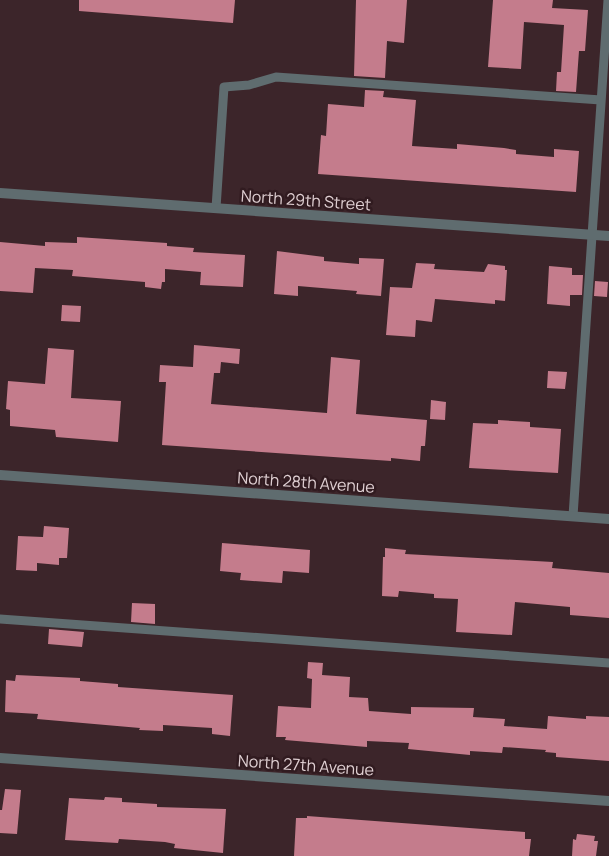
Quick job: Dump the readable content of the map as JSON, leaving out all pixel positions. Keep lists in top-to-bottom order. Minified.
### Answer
{"streets":{"street":["North 29th Street","North 28th Avenue","North 27th Avenue"]}}
